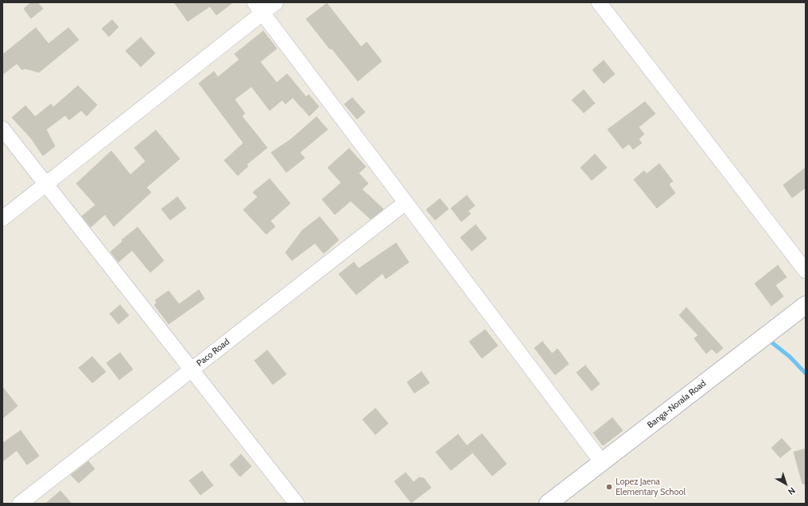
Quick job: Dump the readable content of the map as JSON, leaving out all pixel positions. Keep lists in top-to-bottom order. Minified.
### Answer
{"streets":{"main road":["Banga-Norala Road"],"street":["Paco Road"]},"places":["Lopez Jaena Elementary School"],"north":"bottom right"}
